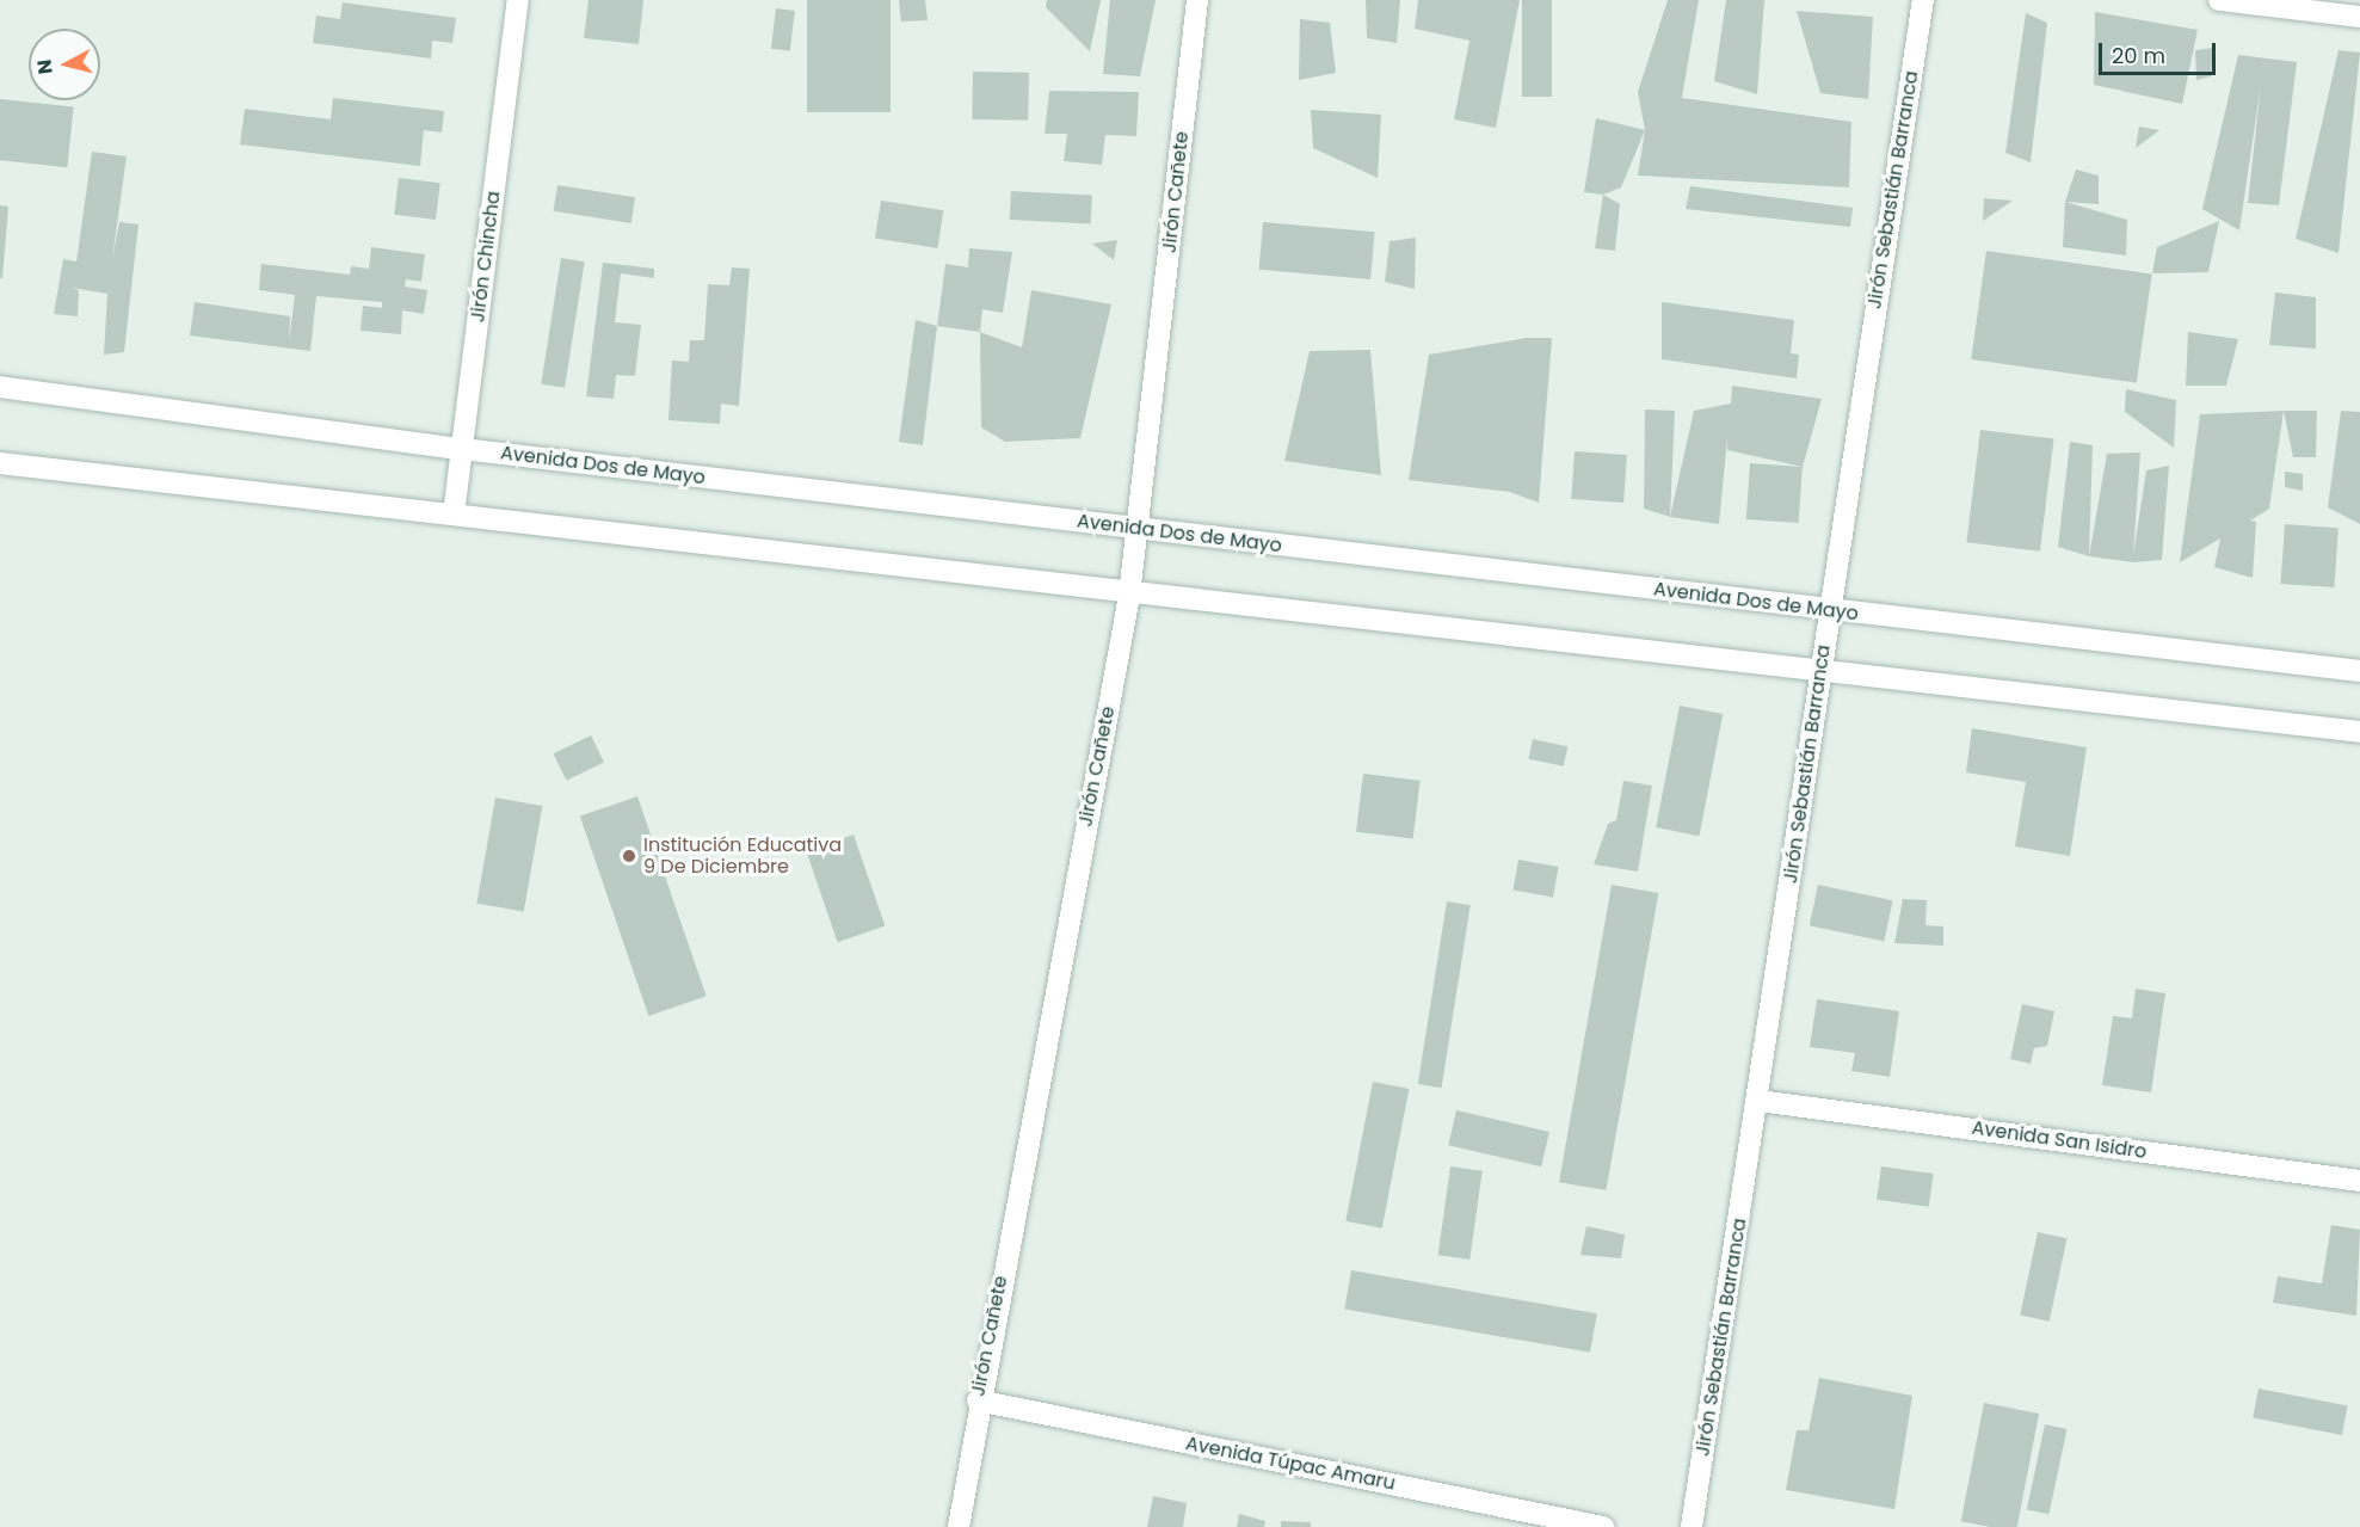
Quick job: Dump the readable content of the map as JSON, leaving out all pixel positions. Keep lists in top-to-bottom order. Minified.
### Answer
{"streets":{"street":["Jirón Sebastián Barranca","Jirón Cañete","Jirón Chincha","Avenida Dos de Mayo","Avenida San Isidro","Avenida Túpac Amaru"]},"crossings":[["Jirón Sebastián Barranca","Avenida Dos de Mayo"],["Jirón Sebastián Barranca","Avenida San Isidro"],["Jirón Cañete","Avenida Dos de Mayo"],["Jirón Cañete","Avenida Túpac Amaru"],["Jirón Chincha","Avenida Dos de Mayo"]],"places":["Institución Educativa 9 De Diciembre"],"scale_bar":"20 m","north":"left"}
